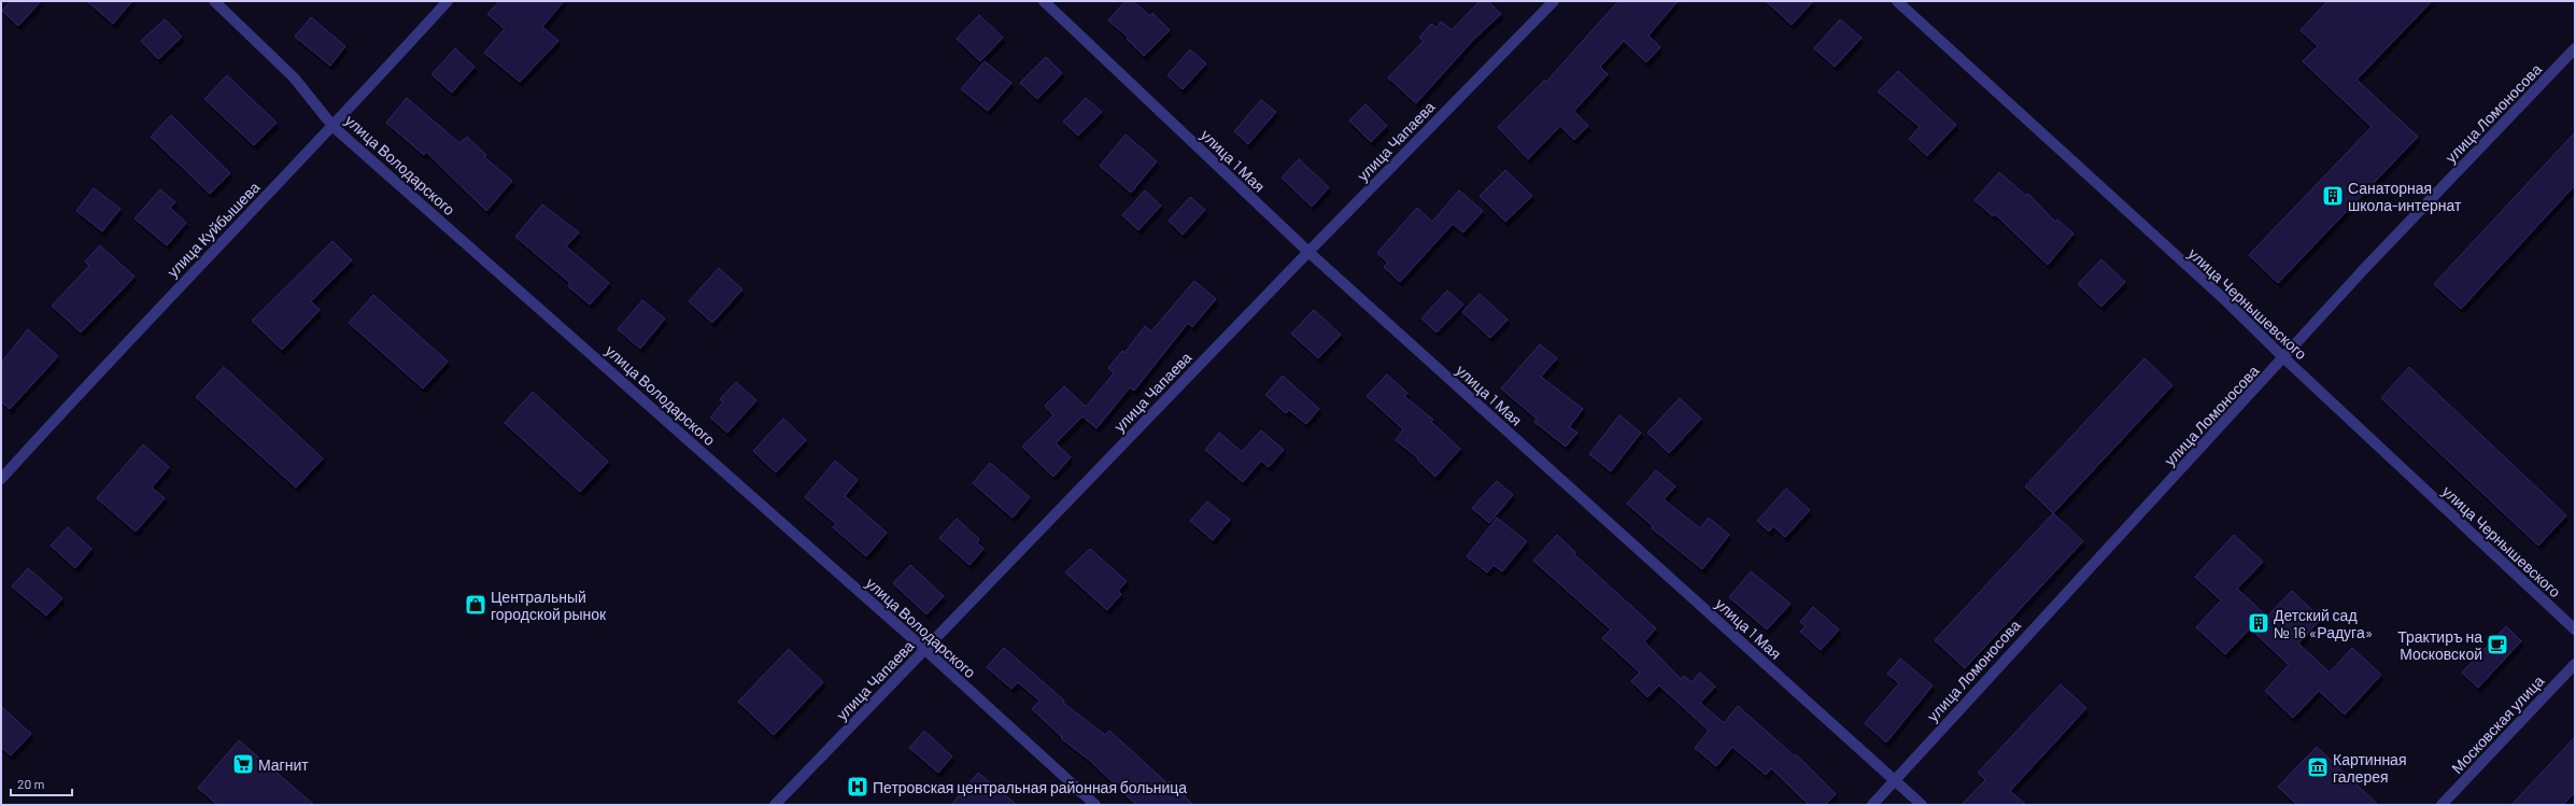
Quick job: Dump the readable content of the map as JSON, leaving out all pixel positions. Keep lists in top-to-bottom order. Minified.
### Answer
{"streets":{"street":["улица Ломоносова","улица Чапаева","улица 1 Мая","улица Володарского","улица Куйбышева","улица Чернышевского","Московская улица"]},"crossings":[["улица Ломоносова","улица 1 Мая"],["улица Ломоносова","улица Чернышевского"],["улица Чапаева","улица 1 Мая"],["улица Чапаева","улица Володарского"],["улица Володарского","улица Куйбышева"]],"places":{"building":["Санаторная школа-интернат","Детский сад № 16 «Радуга»"],"shop":["Центральный городской рынок"],"cafe":["Трактиръ на Московской"],"supermarket":["Магнит"],"museum":["Картинная галерея"],"hospital":["Петровская центральная районная больница"]},"scale_bar":"20 m"}
